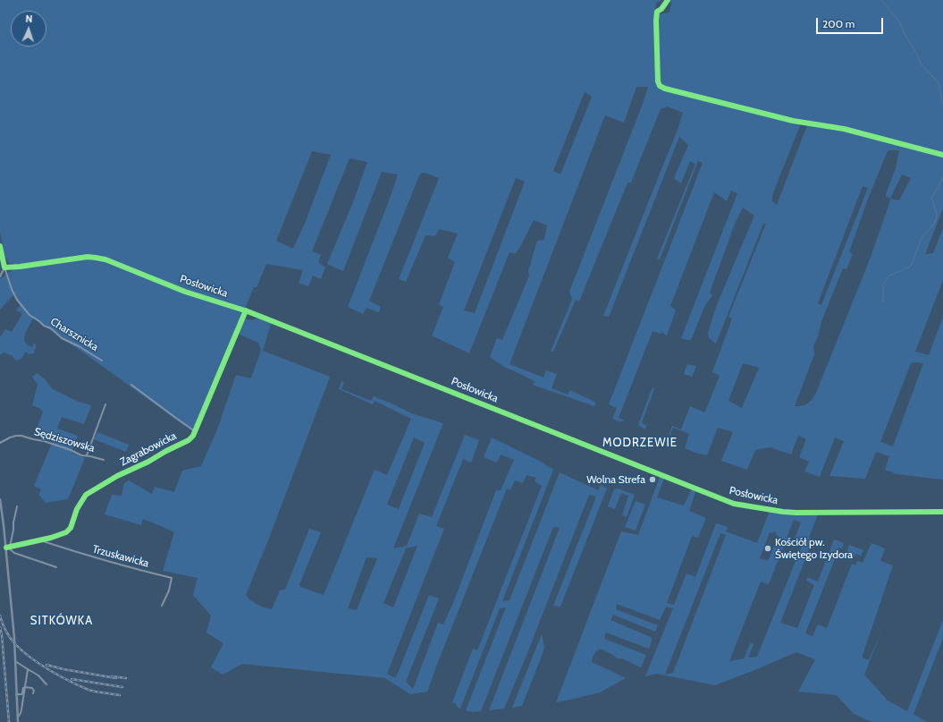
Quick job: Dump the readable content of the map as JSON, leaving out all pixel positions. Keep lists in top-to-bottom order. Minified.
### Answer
{"streets":{"street":["Posłowicka","Charsznicka","Sędziszowska","Zagrabowicka","Trzuskawicka"]},"crossings":[["Posłowicka","Charsznicka"],["Posłowicka","Zagrabowicka"],["Zagrabowicka","Trzuskawicka"]],"districts":["MODRZEWIE","SITKÓWKA"],"places":["Wolna Strefa","Kościół pw. Świętego Izydora"],"scale_bar":"200 m","north":"top"}
